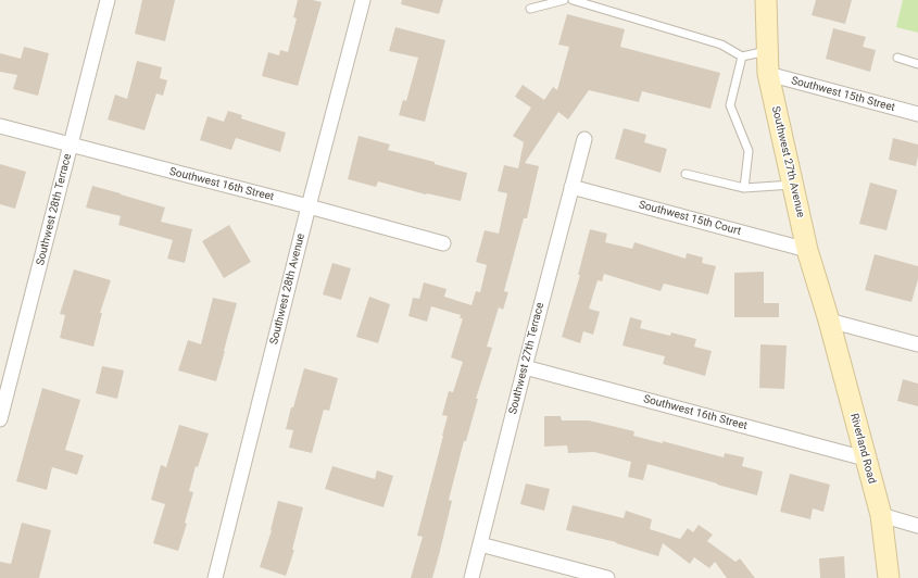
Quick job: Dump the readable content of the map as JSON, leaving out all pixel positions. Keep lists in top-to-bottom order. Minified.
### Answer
{"streets":{"street":["Southwest 15th Street","Southwest 27th Avenue","Southwest 16th Street","Southwest 28th Terrace","Southwest 15th Court","Southwest 28th Avenue","Southwest 27th Terrace","Riverland Road"]},"crossings":[["Southwest 15th Street","Southwest 27th Avenue"],["Southwest 27th Avenue","Southwest 15th Court"],["Southwest 27th Avenue","Riverland Road"],["Southwest 16th Street","Southwest 28th Terrace"],["Southwest 16th Street","Southwest 28th Avenue"],["Southwest 16th Street","Southwest 27th Terrace"],["Southwest 16th Street","Riverland Road"],["Southwest 15th Court","Southwest 27th Terrace"]]}
